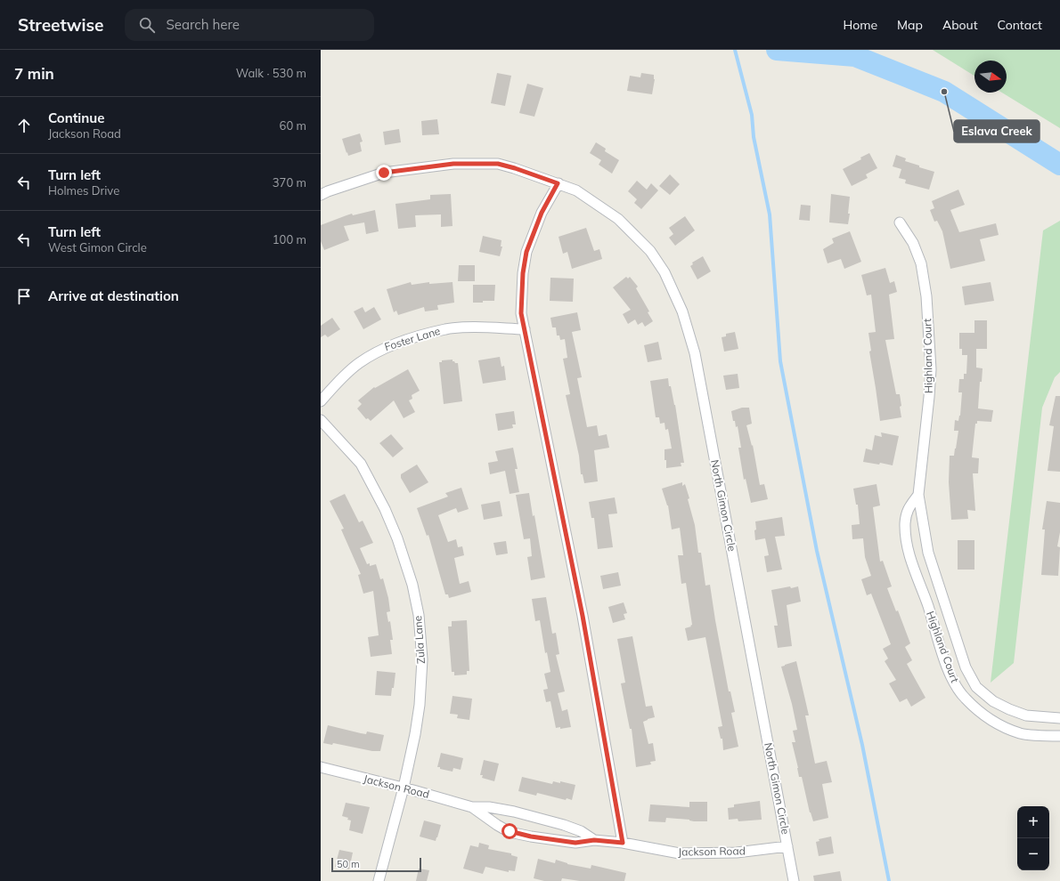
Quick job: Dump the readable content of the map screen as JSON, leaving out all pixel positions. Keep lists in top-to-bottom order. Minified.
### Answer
{"streets":{"street":["Foster Lane","Highland Court","North Gimon Circle","Zula Lane","Jackson Road"]},"crossings":[["North Gimon Circle","Jackson Road"],["Zula Lane","Jackson Road"]],"places":["Eslava Creek"],"scale_bar":"50 m","north":"right","page":{"header":"Streetwise","search":"Search here","nav":["Home","Map","About","Contact"],"heading":["7 min","Walk · 530 m"],"list":[["Continue","Jackson Road","60 m"],["Turn left","Holmes Drive","370 m"],["Turn left","West Gimon Circle","100 m"],"Arrive at destination"],"map_buttons":["+","−"],"scale":"50 m"}}
